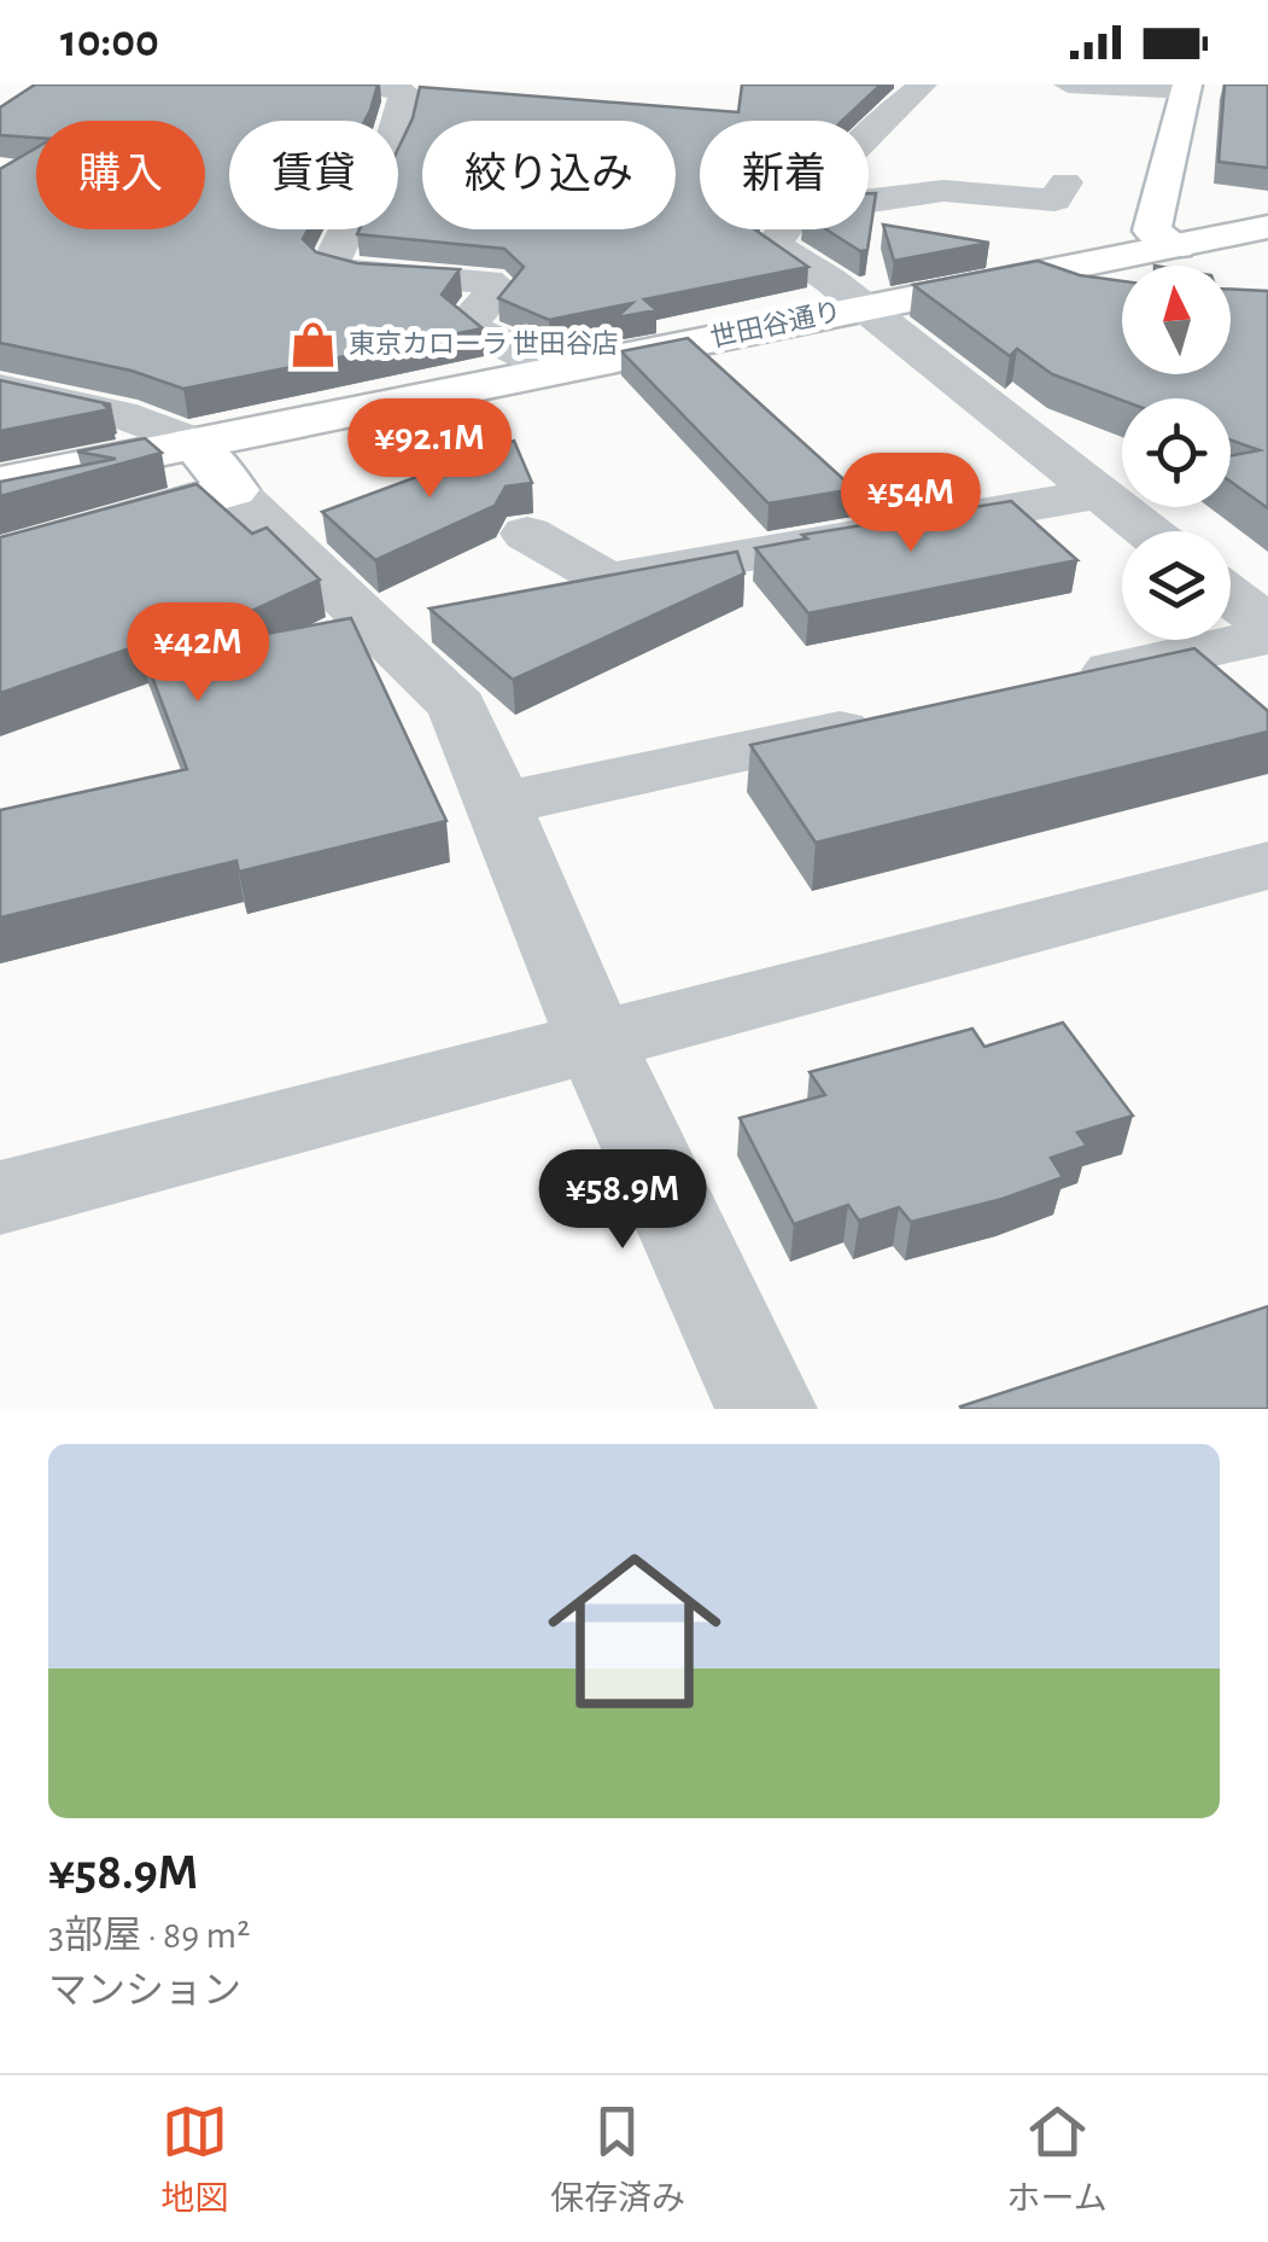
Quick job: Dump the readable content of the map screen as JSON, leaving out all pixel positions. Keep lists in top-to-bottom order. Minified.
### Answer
{"streets":{"main road":["世田谷通り"]},"places":{"shop":["東京カローラ 世田谷店"]},"north":"top","page":{"status":"10:00","chip":["購入","賃貸","絞り込み","新着"],"price":["¥92.1M","¥54M","¥42M","¥58.9M"],"list":[{"name":"¥58.9M","note":"3部屋 · 89 m² · マンション"}],"tabs":["地図","保存済み","ホーム"]}}
